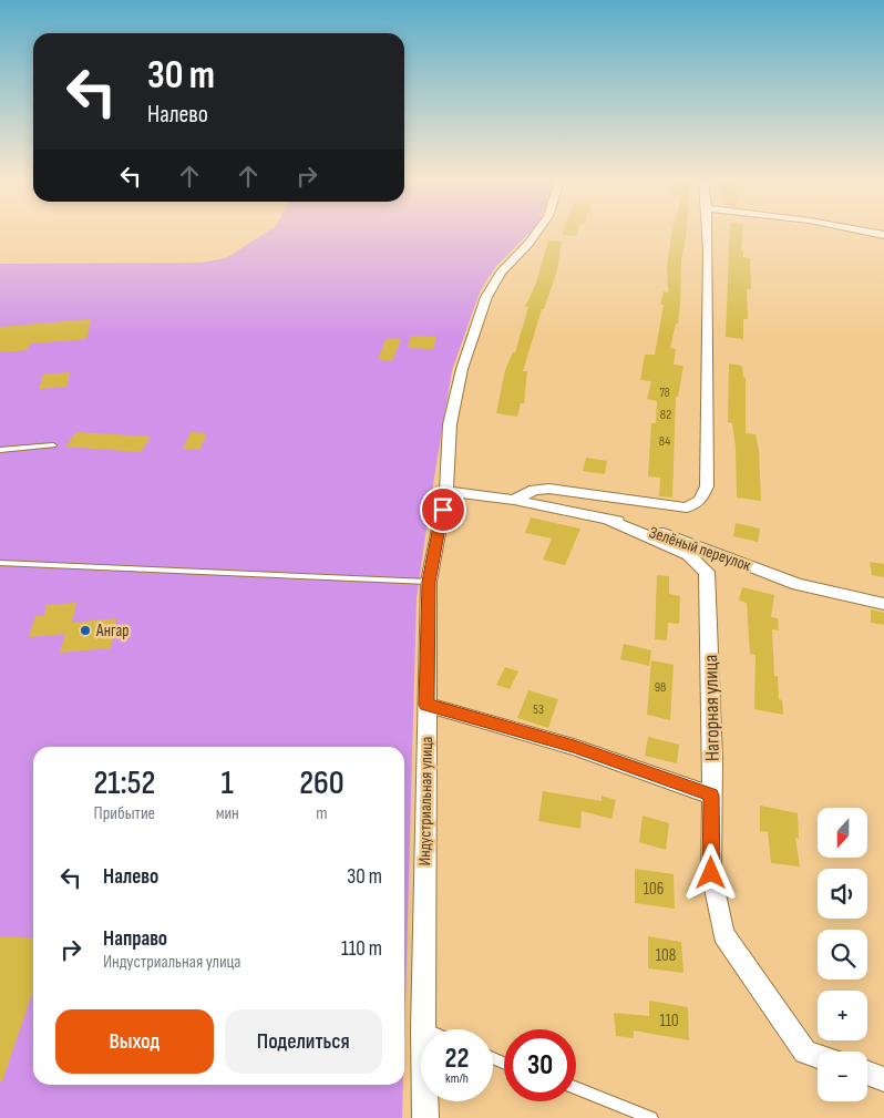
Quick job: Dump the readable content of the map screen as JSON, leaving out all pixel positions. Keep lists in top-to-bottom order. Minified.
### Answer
{"streets":{"street":["Зелёный переулок","Нагорная улица","Индустриальная улица"]},"crossings":[["Зелёный переулок","Нагорная улица"],["Зелёный переулок","Индустриальная улица"]],"places":["Ангар"],"house_numbers":["78","82","84","98","53","106","108","110"],"north":"bottom","page":{"turn":["30 m","Налево"],"eta":["21:52","Прибытие","1","мин","260","m"],"map_buttons":["+","−"],"list":[{"name":"Налево","value":"30 m"},{"name":"Направо","note":"Индустриальная улица","value":"110 m"}],"buttons":["Выход","Поделиться"],"speed":"22 km/h","limit":"30"}}
